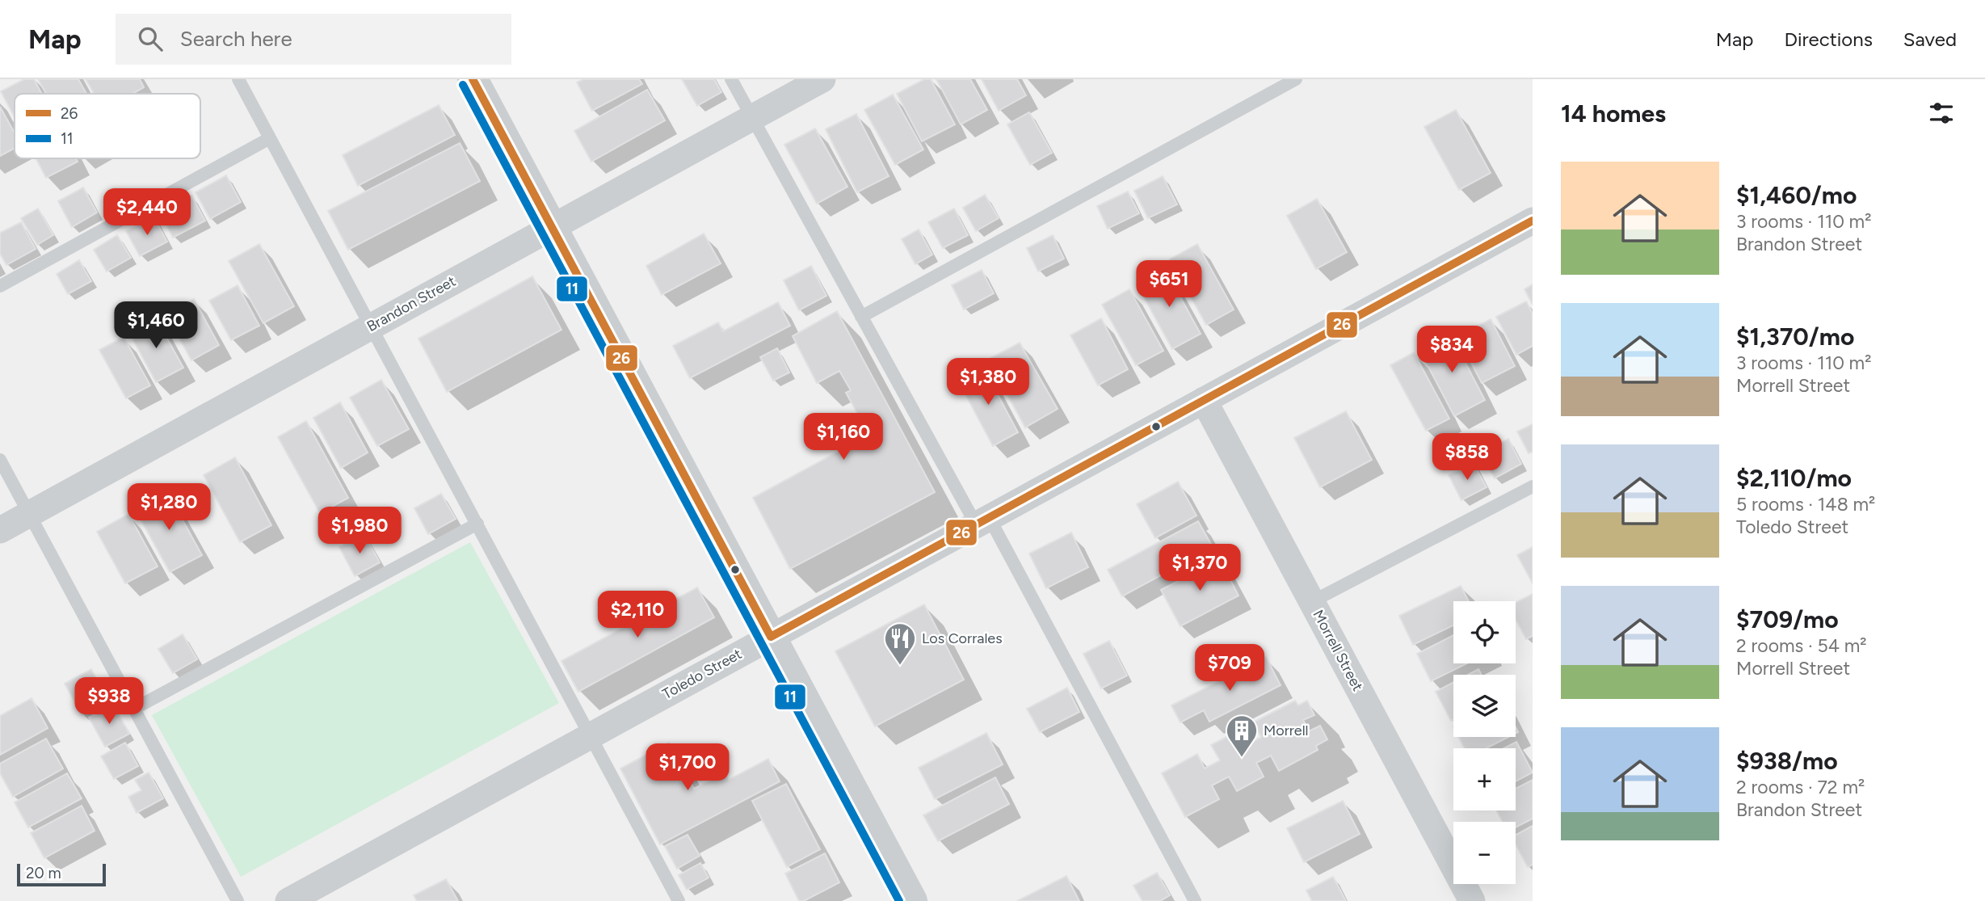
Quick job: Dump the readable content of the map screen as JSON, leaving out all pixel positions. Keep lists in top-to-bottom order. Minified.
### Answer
{"streets":{"street":["Brandon Street","Morrell Street","Toledo Street"]},"crossings":[["Morrell Street","Toledo Street"]],"places":{"restaurant":["Los Corrales"],"building":["Morrell"]},"lines":["transit line 26","transit line 11"],"legend":["26","11"],"scale_bar":"20 m","page":{"header":"Map","search":"Search here","nav":["Map","Directions","Saved"],"heading":"14 homes","list":[{"name":"$1,460/mo","note":"3 rooms · 110 m² · Brandon Street"},{"name":"$1,370/mo","note":"3 rooms · 110 m² · Morrell Street"},{"name":"$2,110/mo","note":"5 rooms · 148 m² · Toledo Street"},{"name":"$709/mo","note":"2 rooms · 54 m² · Morrell Street"},{"name":"$938/mo","note":"2 rooms · 72 m² · Brandon Street"}],"price":["$2,440","$651","$1,460","$834","$1,380","$1,160","$858","$1,280","$1,980","$1,370","$2,110","$709","$938","$1,700"],"map_buttons":["+","−"],"scale":"20 m"}}
